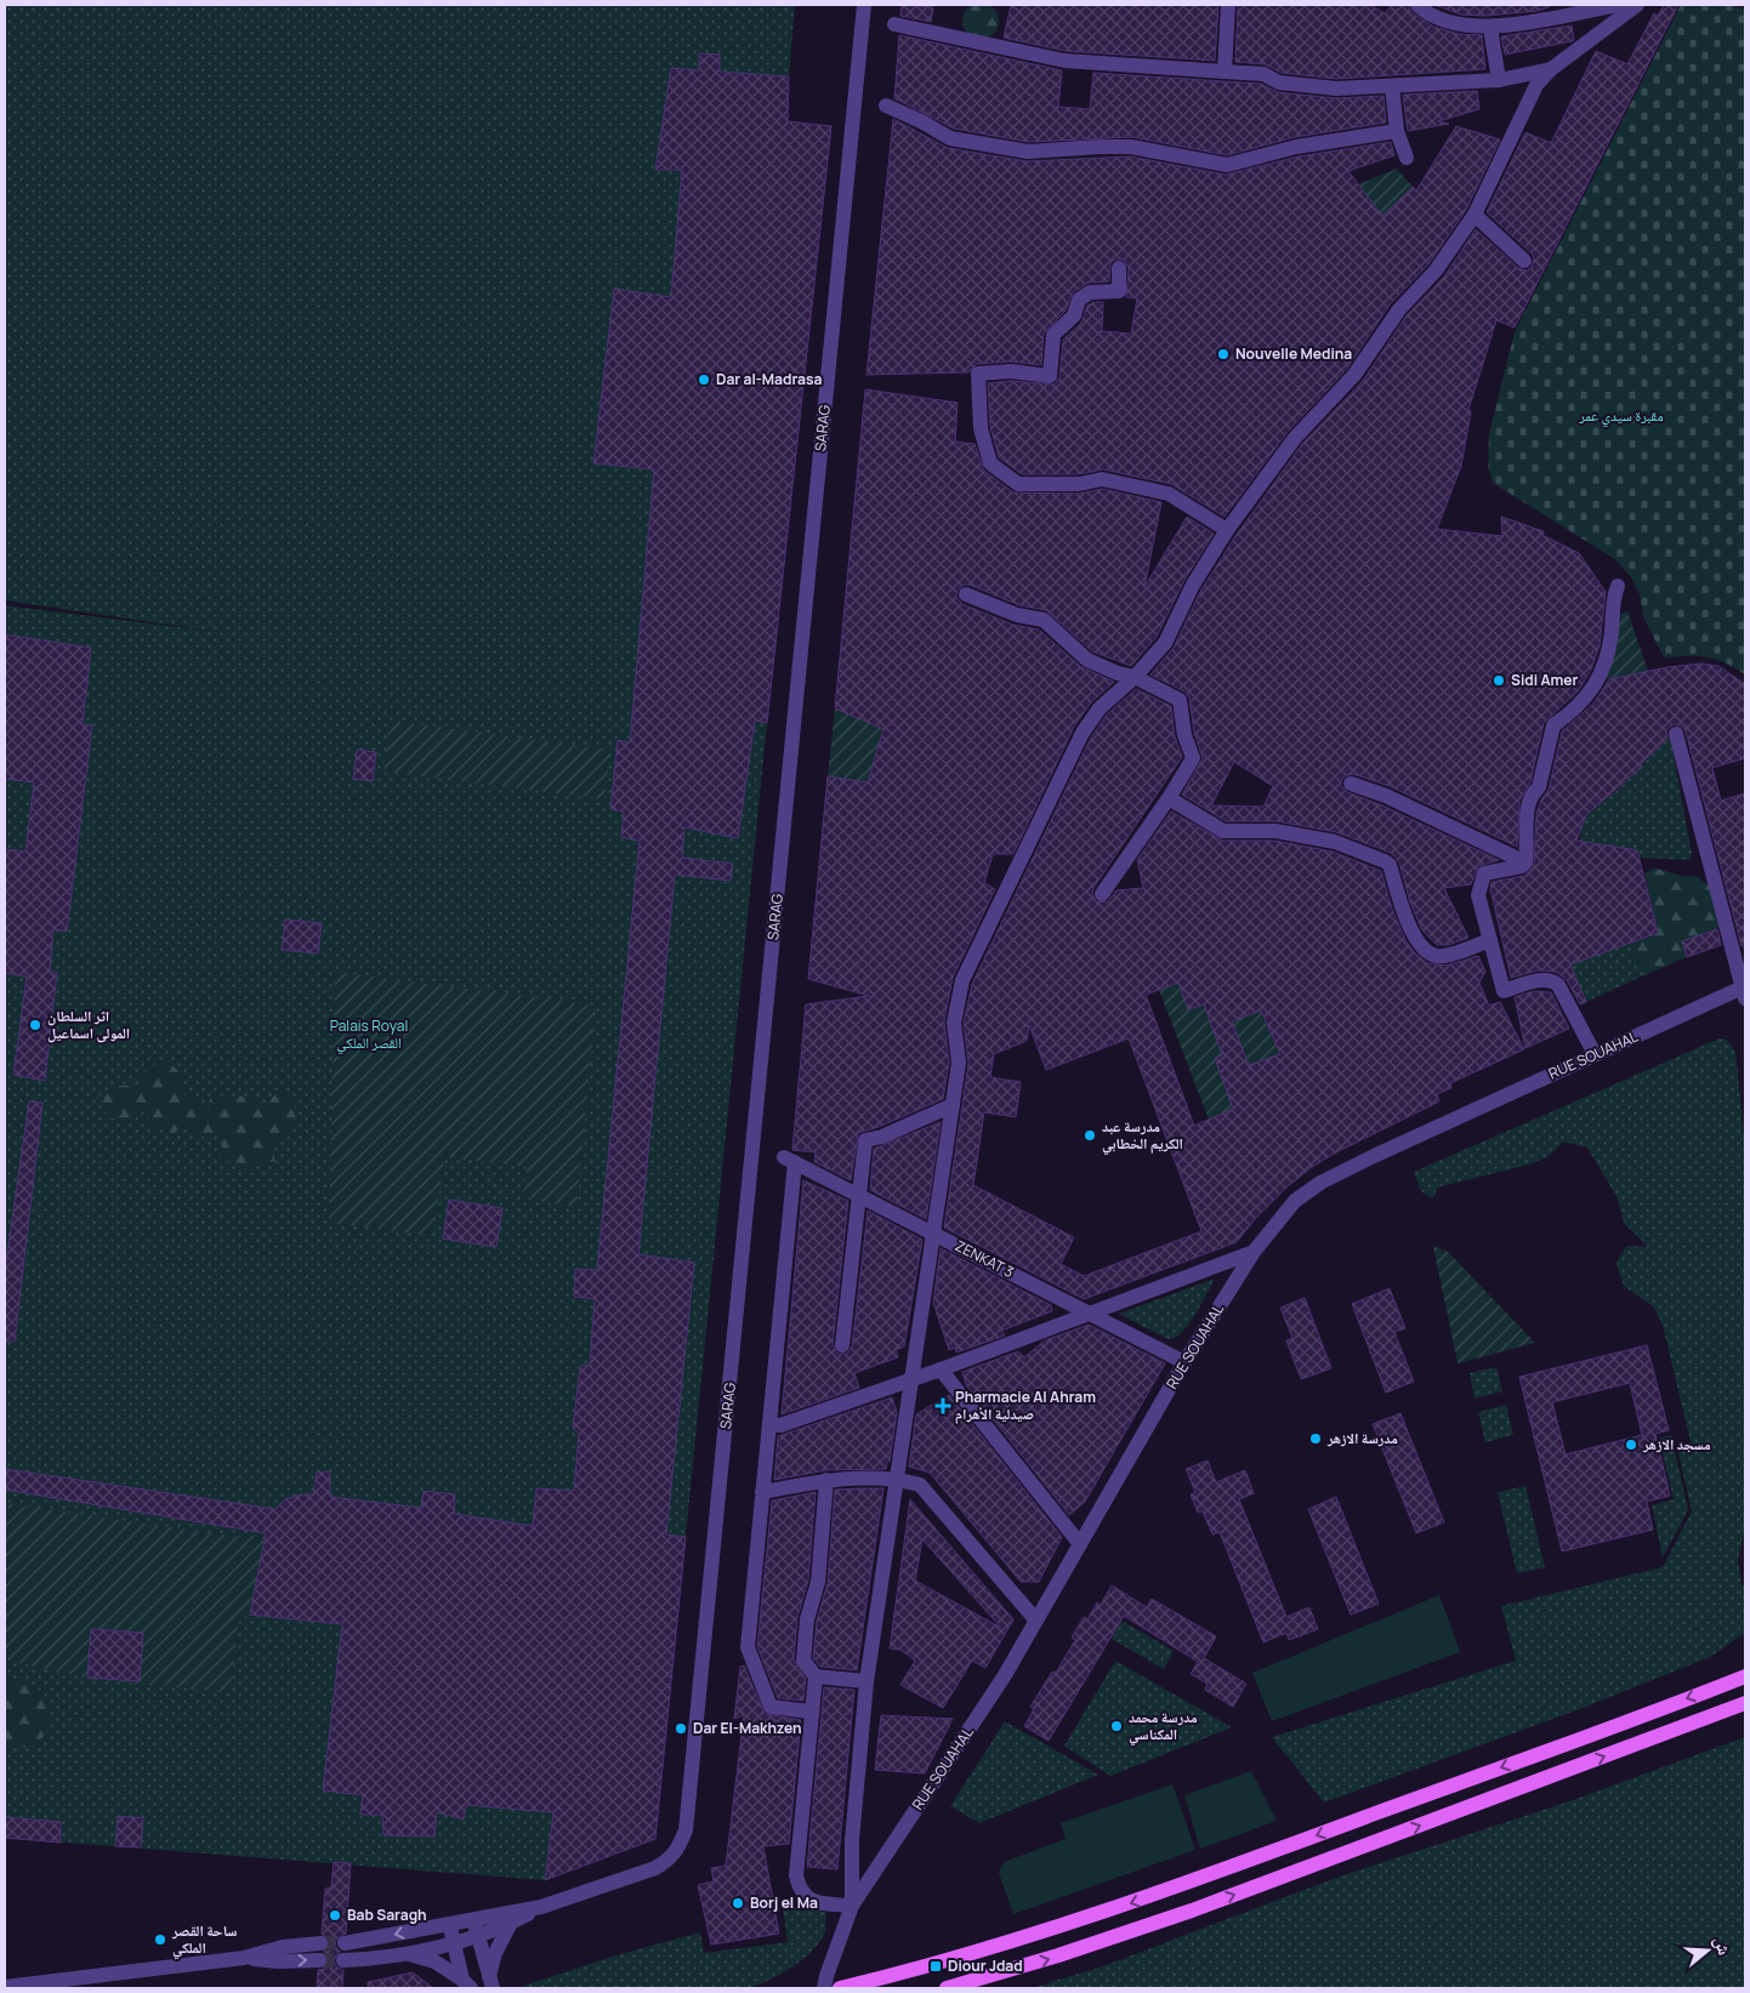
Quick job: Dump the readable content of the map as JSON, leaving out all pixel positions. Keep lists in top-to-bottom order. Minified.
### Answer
{"streets":{"street":["SARAG","RUE SOUAHAL","ZENKAT 3"]},"crossings":[["RUE SOUAHAL","ZENKAT 3"]],"parks":["مقبرة سيدي عمر","Palais Royal القصر الملكي"],"places":{"other":["Nouvelle Medina","Dar al-Madrasa","Sidi Amer","اثر السلطان المولى اسماعيل","مدرسة عبد الكريم الخطابي","مدرسة الازهر","مسجد الازهر","مدرسة محمد المكناسي","Dar El-Makhzen","Borj el Ma","Bab Saragh","ساحة القصر الملكي"],"health":["Pharmacie Al Ahram صيدلية الأهرام"],"transit":["Diour Jdad"]},"north":"right"}
